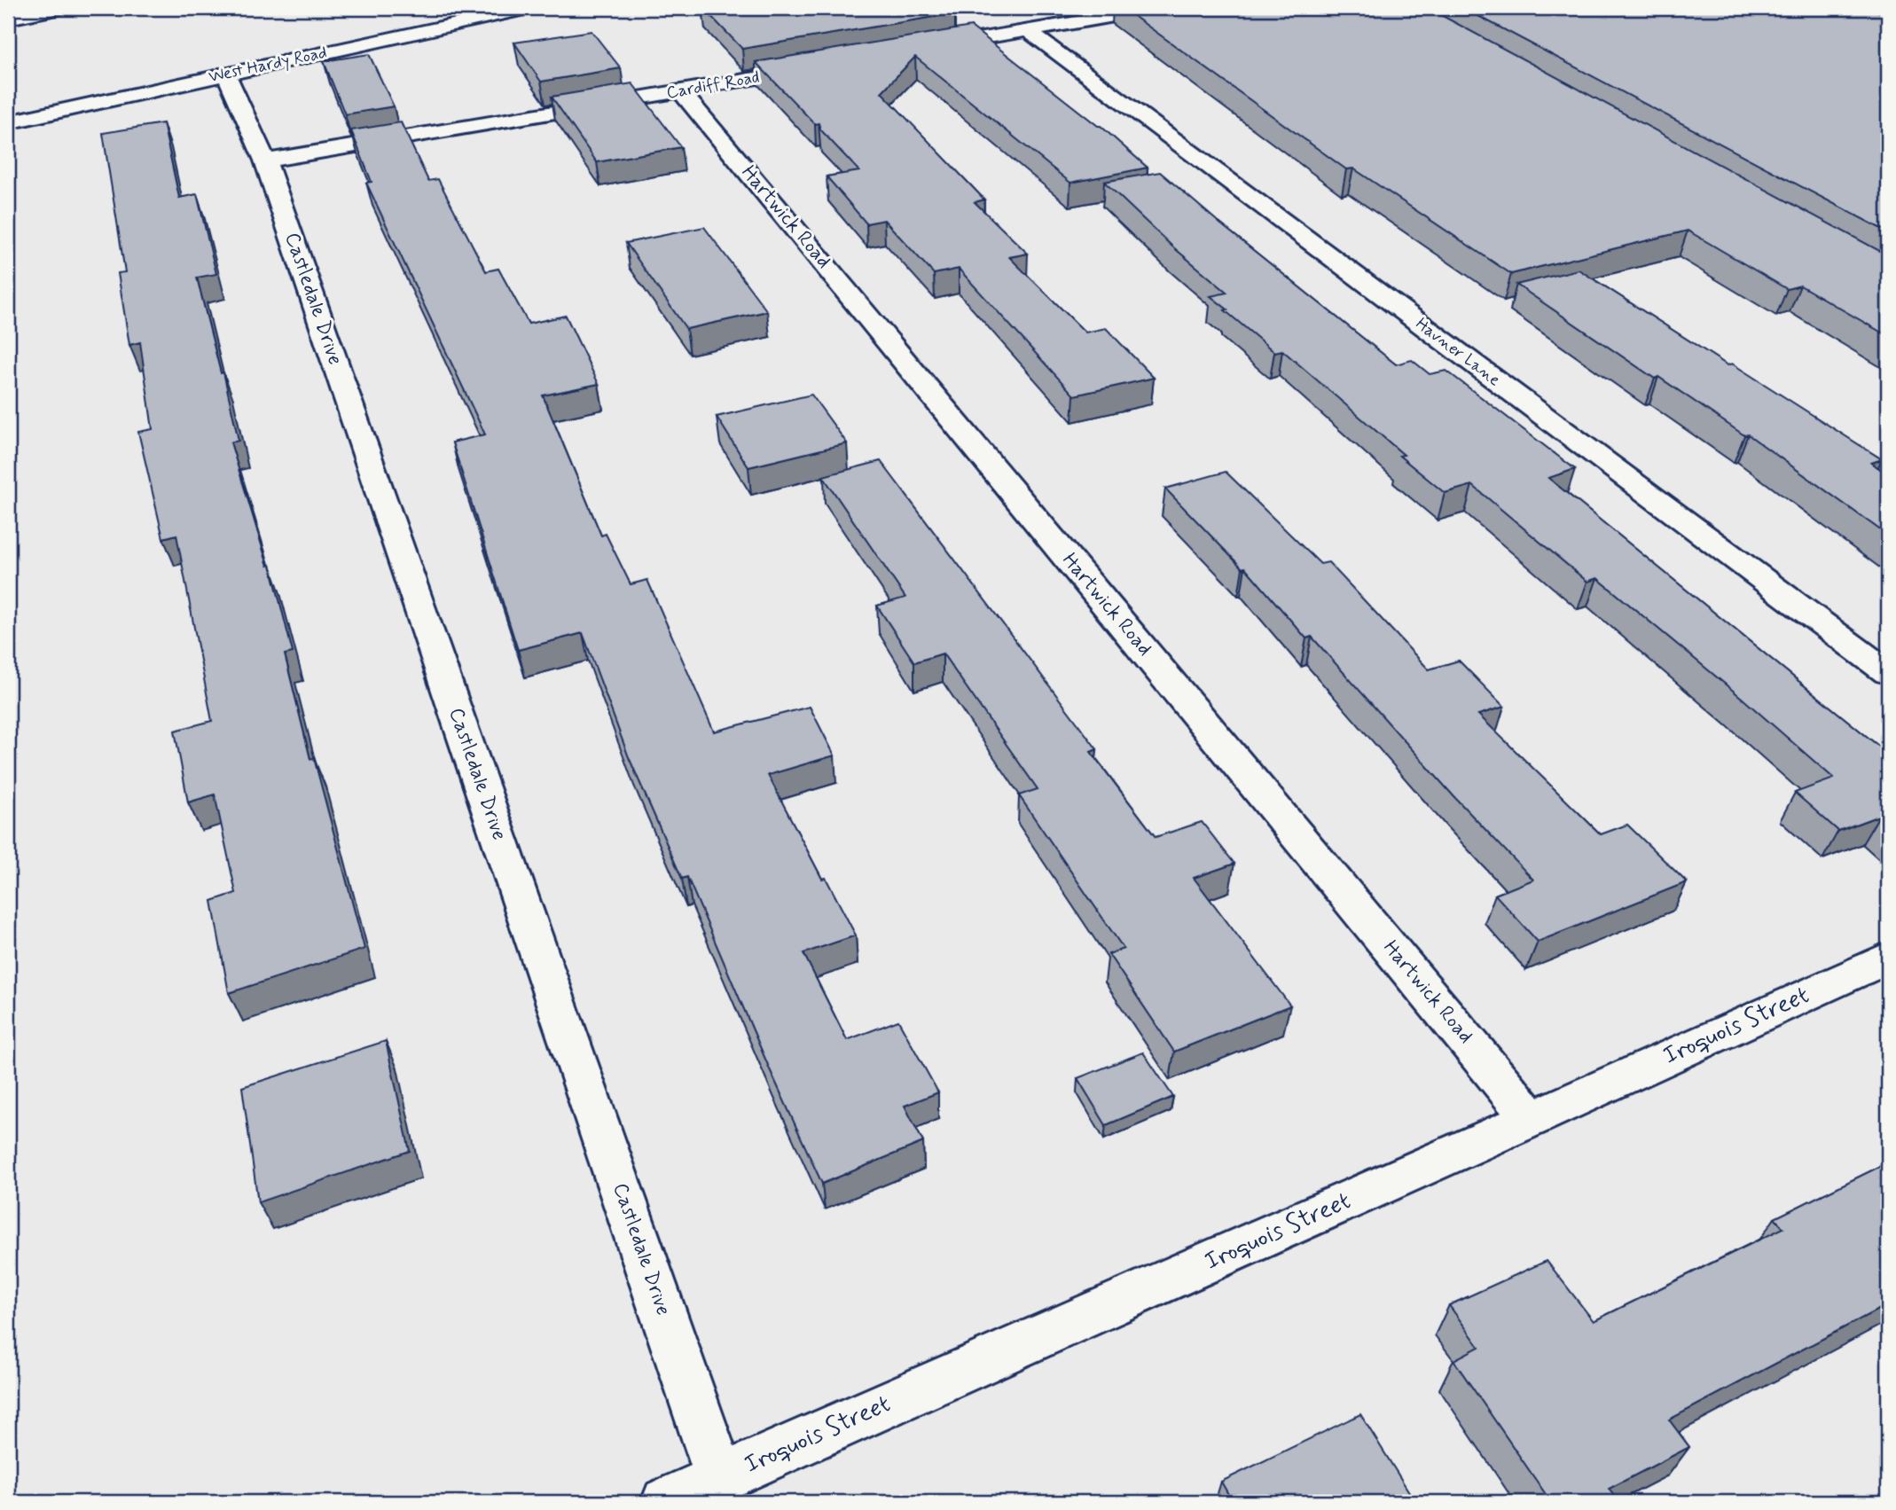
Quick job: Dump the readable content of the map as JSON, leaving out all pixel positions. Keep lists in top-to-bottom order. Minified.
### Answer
{"streets":{"main road":["West Hardy Road","Cardiff Road","Hartwick Road","Castledale Drive","Havner Lane","Iroquois Street"]},"crossings":[["West Hardy Road","Castledale Drive"],["Cardiff Road","Hartwick Road"],["Cardiff Road","Castledale Drive"],["Hartwick Road","Iroquois Street"],["Castledale Drive","Iroquois Street"]]}
